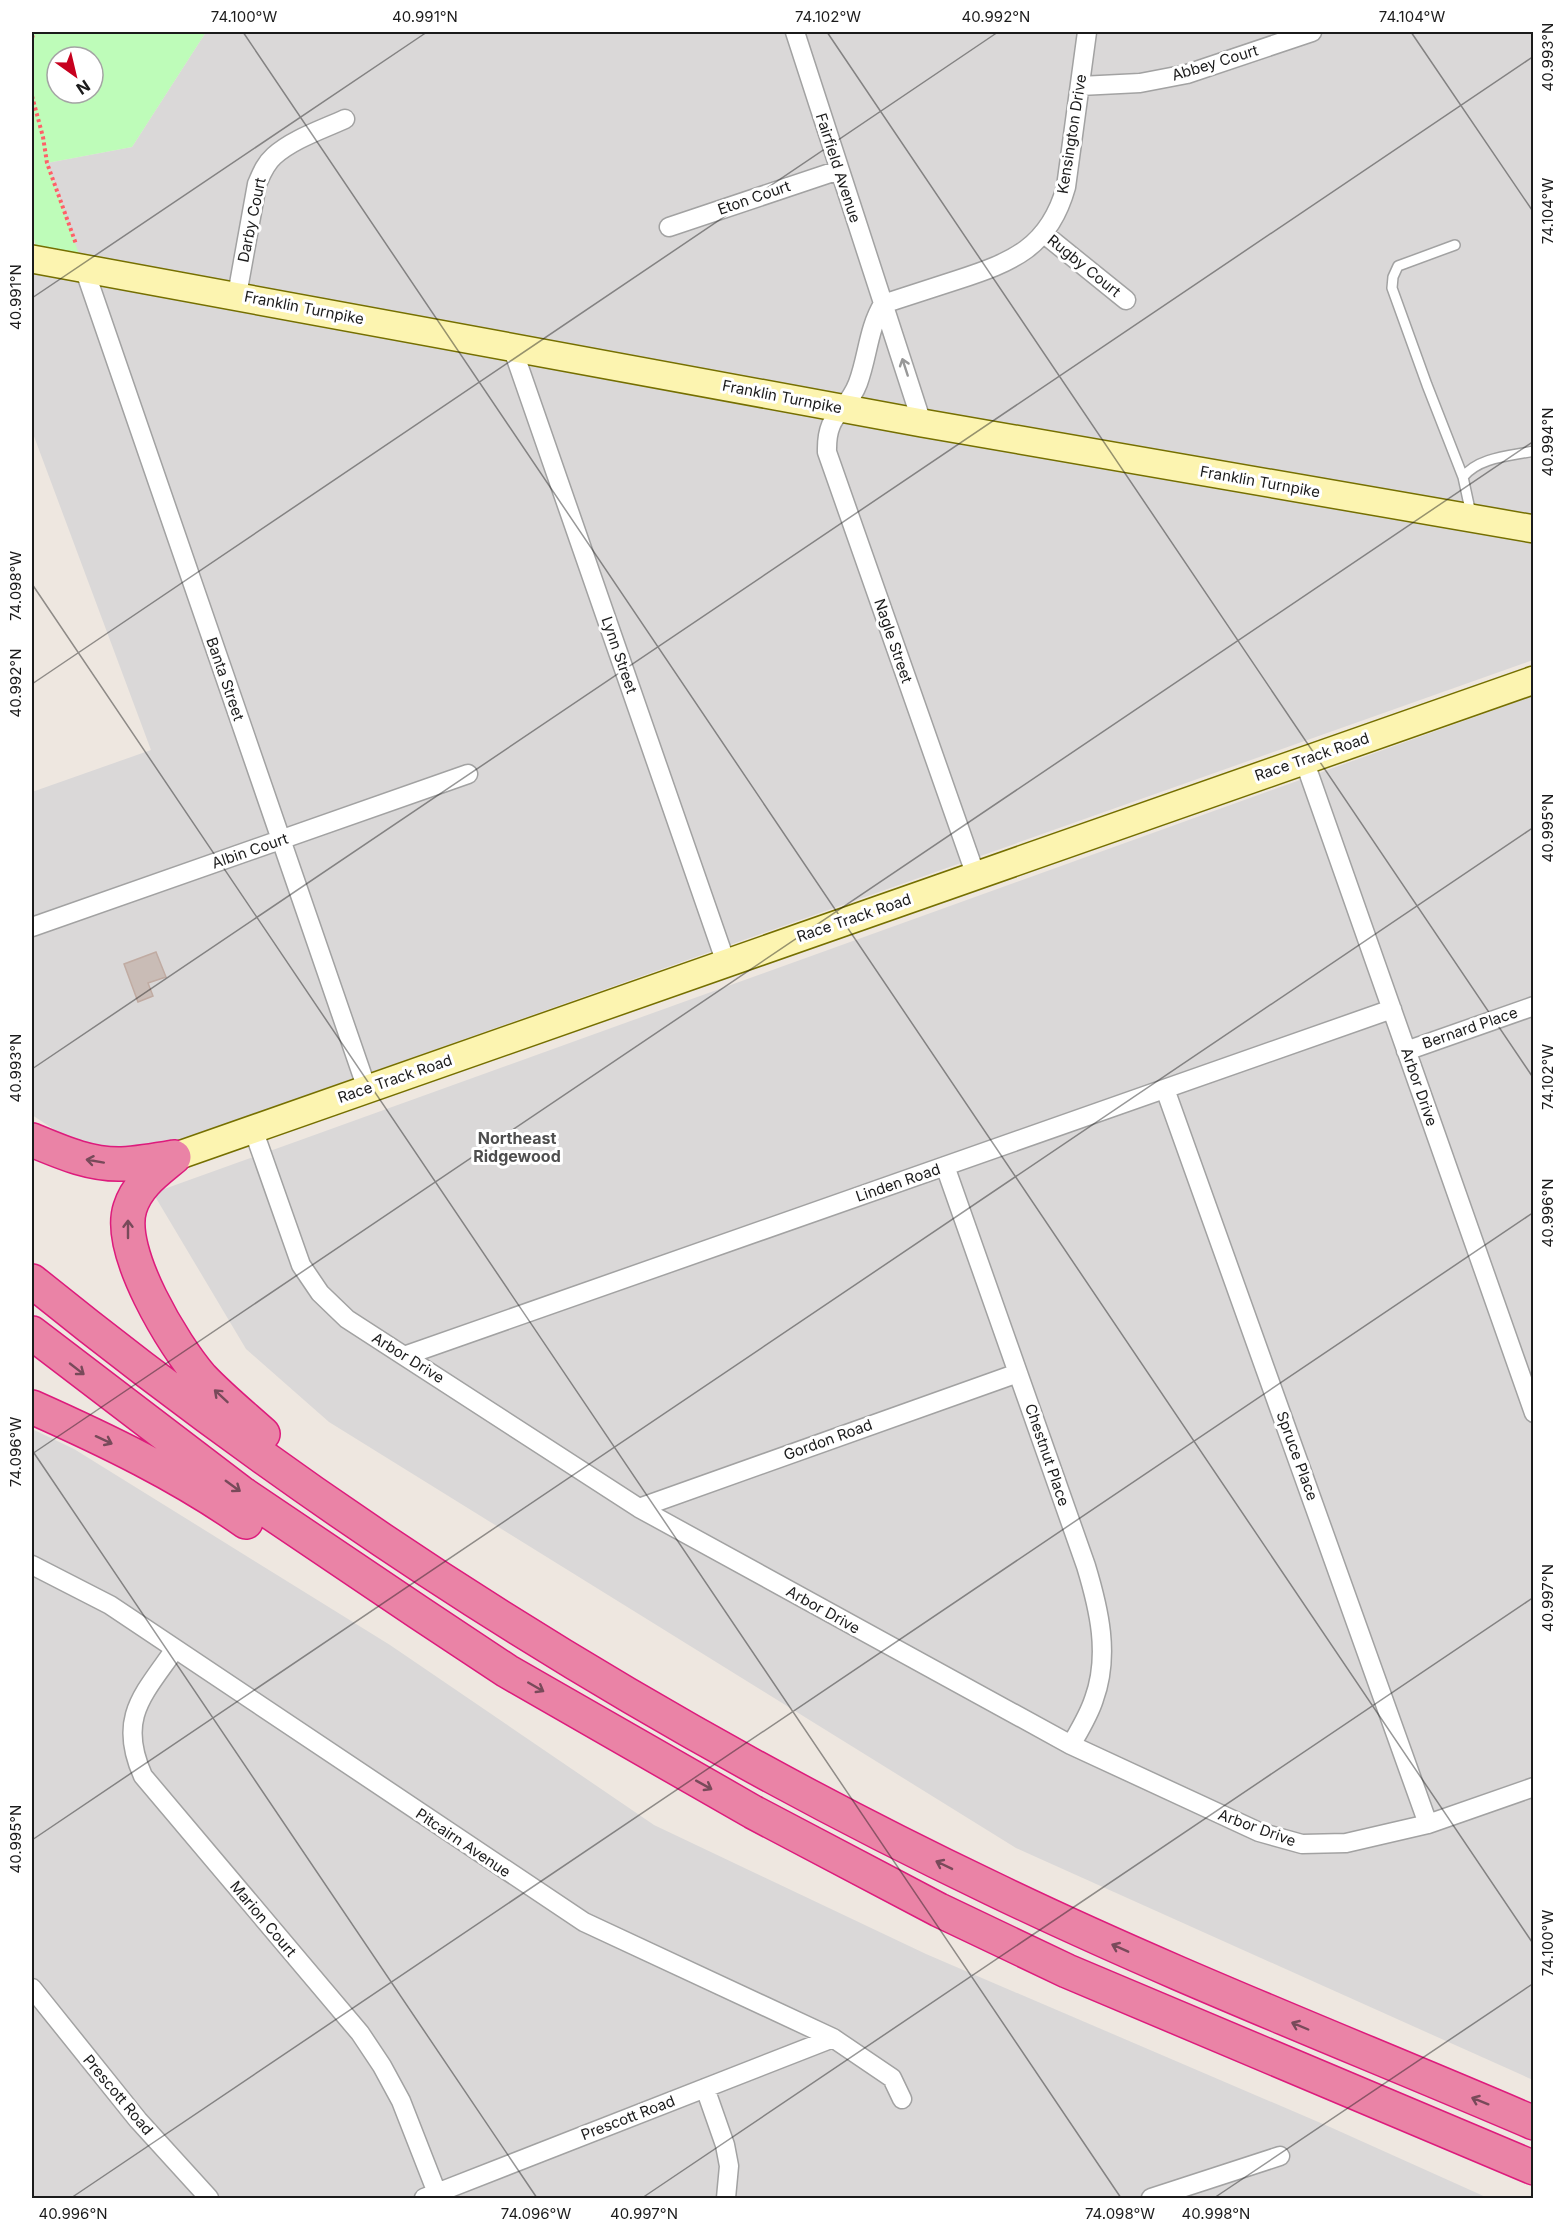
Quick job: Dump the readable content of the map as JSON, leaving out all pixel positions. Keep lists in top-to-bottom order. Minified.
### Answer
{"streets":{"street":["Abbey Court","Kensington Drive","Fairfield Avenue","Eton Court","Darby Court","Rugby Court","Franklin Turnpike","Nagle Street","Lynn Street","Banta Street","Race Track Road","Albin Court","Bernard Place","Arbor Drive","Linden Road","Gordon Road","Chestnut Place","Spruce Place","Pitcairn Avenue","Marion Court","Prescott Road"]},"crossings":[["Abbey Court","Kensington Drive"],["Kensington Drive","Fairfield Avenue"],["Kensington Drive","Rugby Court"],["Fairfield Avenue","Eton Court"],["Fairfield Avenue","Franklin Turnpike"],["Darby Court","Franklin Turnpike"],["Franklin Turnpike","Nagle Street"],["Franklin Turnpike","Lynn Street"],["Franklin Turnpike","Banta Street"],["Nagle Street","Race Track Road"],["Lynn Street","Race Track Road"],["Banta Street","Race Track Road"],["Banta Street","Albin Court"],["Race Track Road","Arbor Drive"],["Bernard Place","Arbor Drive"],["Arbor Drive","Linden Road"],["Arbor Drive","Gordon Road"],["Arbor Drive","Chestnut Place"],["Arbor Drive","Spruce Place"],["Linden Road","Chestnut Place"],["Linden Road","Spruce Place"],["Gordon Road","Chestnut Place"],["Pitcairn Avenue","Marion Court"],["Pitcairn Avenue","Prescott Road"],["Marion Court","Prescott Road"]],"districts":["Northeast Ridgewood"],"north":"bottom right","coordinates":["74.100°W","40.991°N","74.102°W","40.992°N","74.104°W","40.993°N","40.994°N","74.098°W","40.995°N","40.996°N","74.096°W","40.997°N","40.998°N"]}
